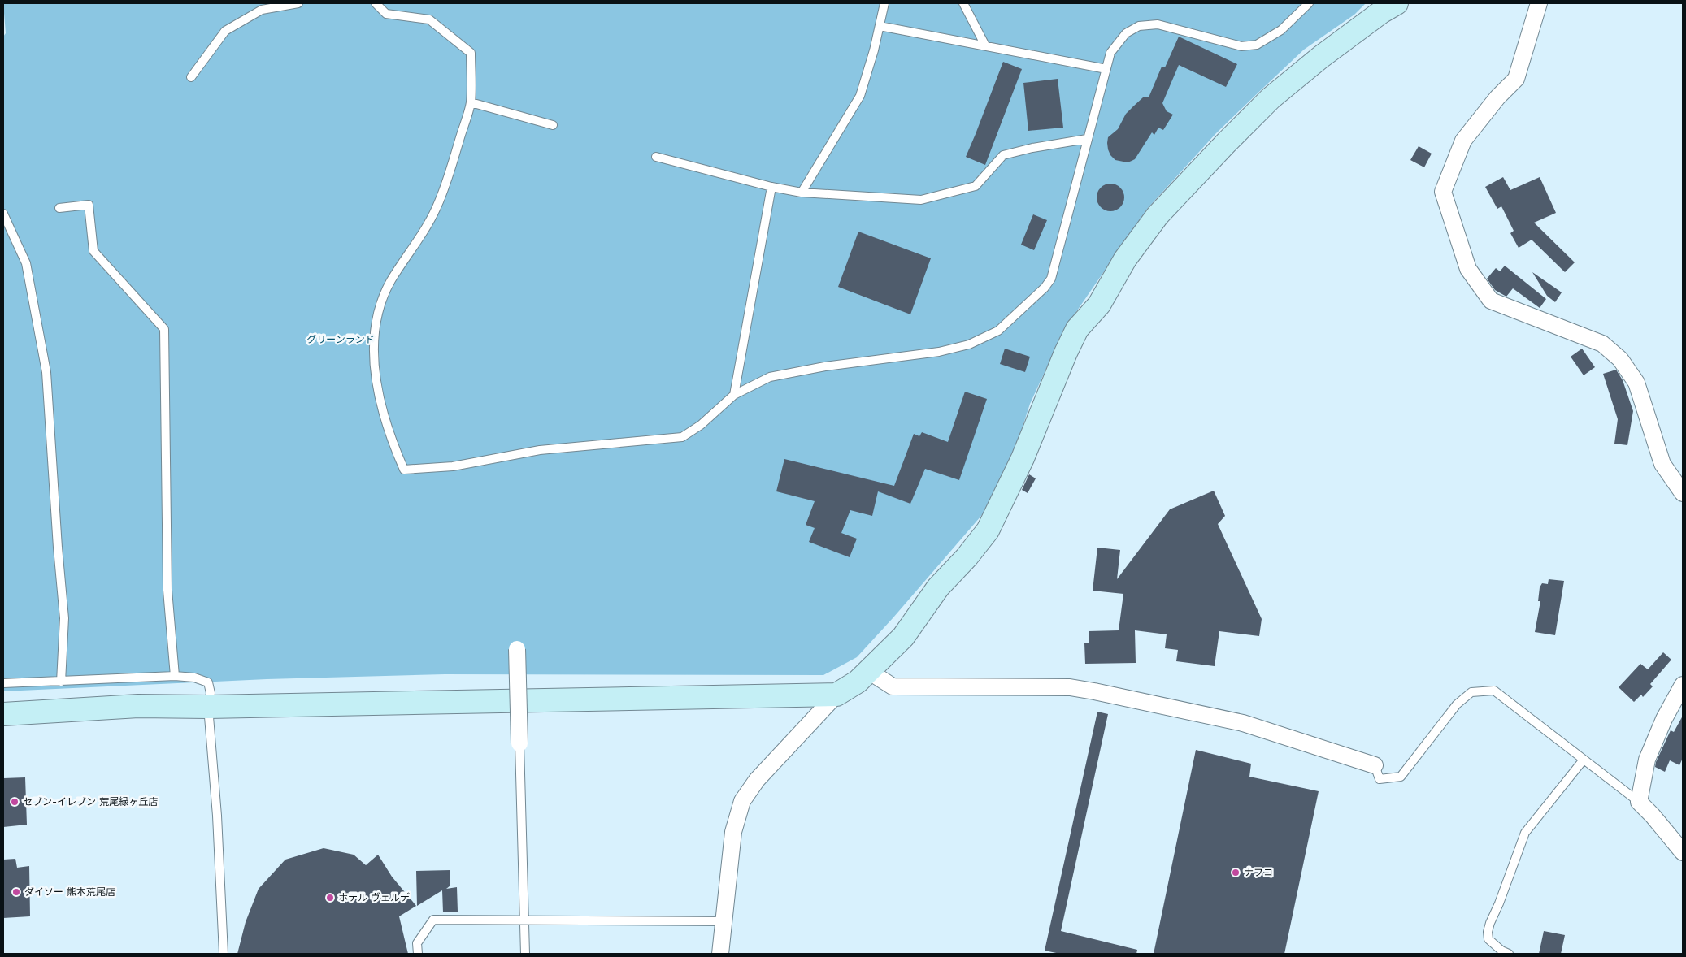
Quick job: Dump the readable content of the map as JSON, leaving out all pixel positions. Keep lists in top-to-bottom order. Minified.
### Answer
{"parks":["グリーンランド"],"places":["セブン-イレブン 荒尾緑ヶ丘店","ナフコ","ダイソー 熊本荒尾店","ホテル ヴェルデ"]}
